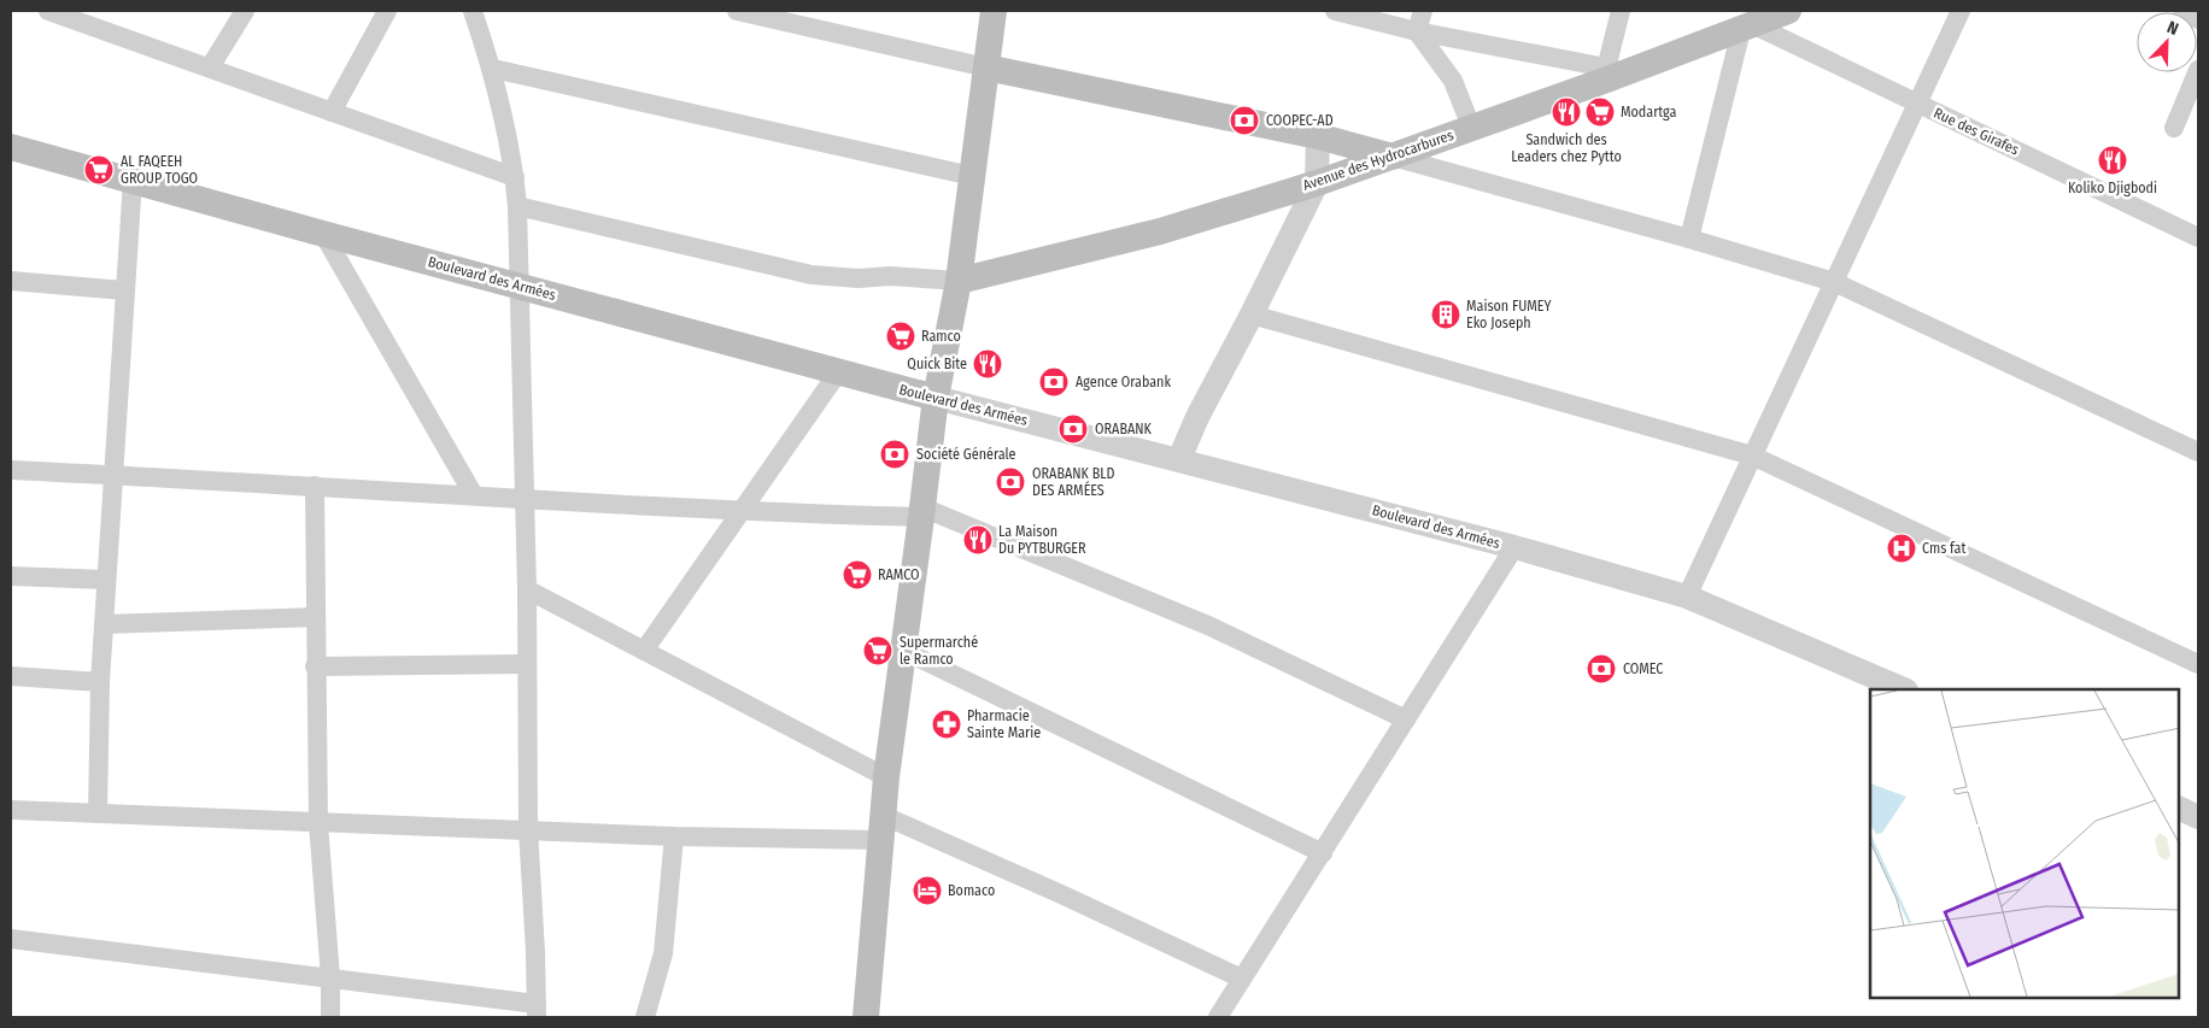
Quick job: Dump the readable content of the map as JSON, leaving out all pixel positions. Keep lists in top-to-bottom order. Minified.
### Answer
{"streets":{"main road":["Avenue des Hydrocarbures","Boulevard des Armées"],"street":["Rue des Girafes"]},"crossings":[["Rue des Girafes","Avenue des Hydrocarbures"]],"places":{"restaurant":["Sandwich des Leaders chez Pytto","Koliko Djigbodi","Quick Bite","La Maison Du PYTBURGER"],"supermarket":["Modartga","AL FAQEEH GROUP TOGO","Ramco","RAMCO","Supermarché le Ramco"],"bank":["COOPEC-AD","Agence Orabank","ORABANK","Société Générale","ORABANK BLD DES ARMÉES","COMEC"],"building":["Maison FUMEY Eko Joseph"],"hospital":["Cms fat"],"pharmacy":["Pharmacie Sainte Marie"],"hotel":["Bomaco"]},"north":"top right"}
